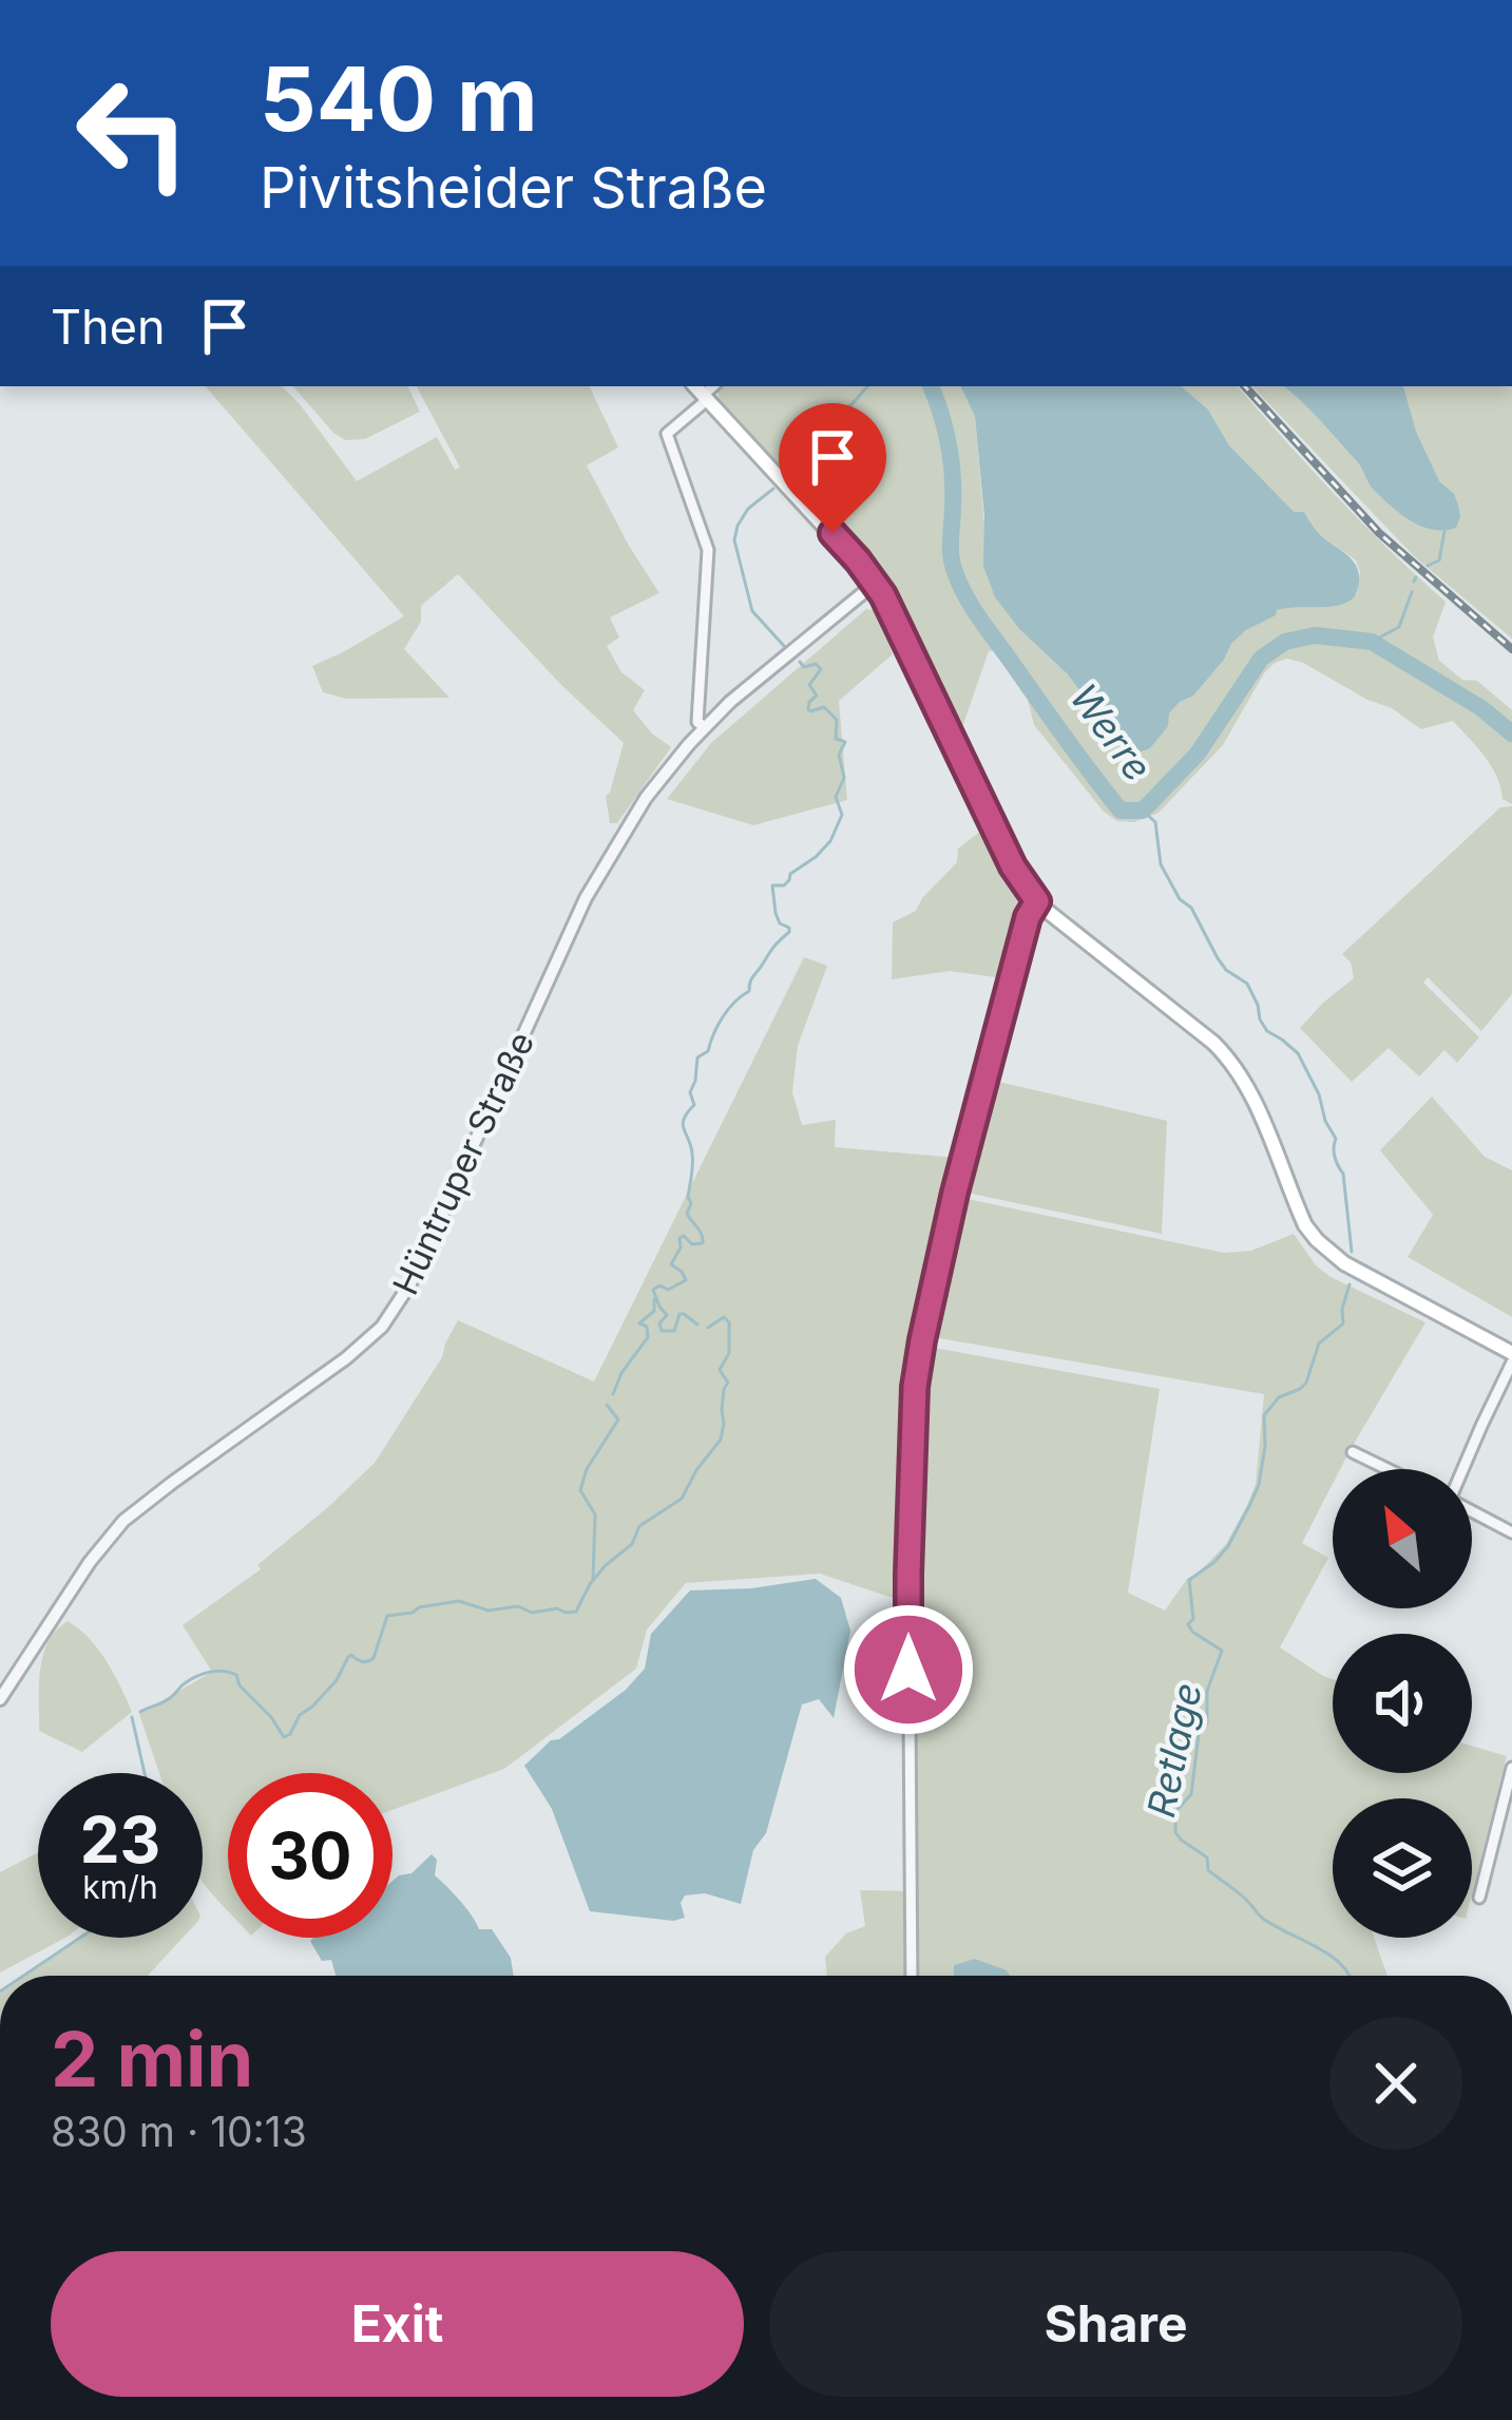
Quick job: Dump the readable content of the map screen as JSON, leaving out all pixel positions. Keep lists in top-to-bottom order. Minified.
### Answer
{"streets":{"street":["Hüntruper Straße"]},"water":["Werre","Retlage"],"north":"top left","page":{"turn":["540 m","Pivitsheider Straße"],"then":"Then","speed":"23 km/h","limit":"30","heading":["2 min","830 m · 10:13"],"buttons":["Exit","Share"]}}
